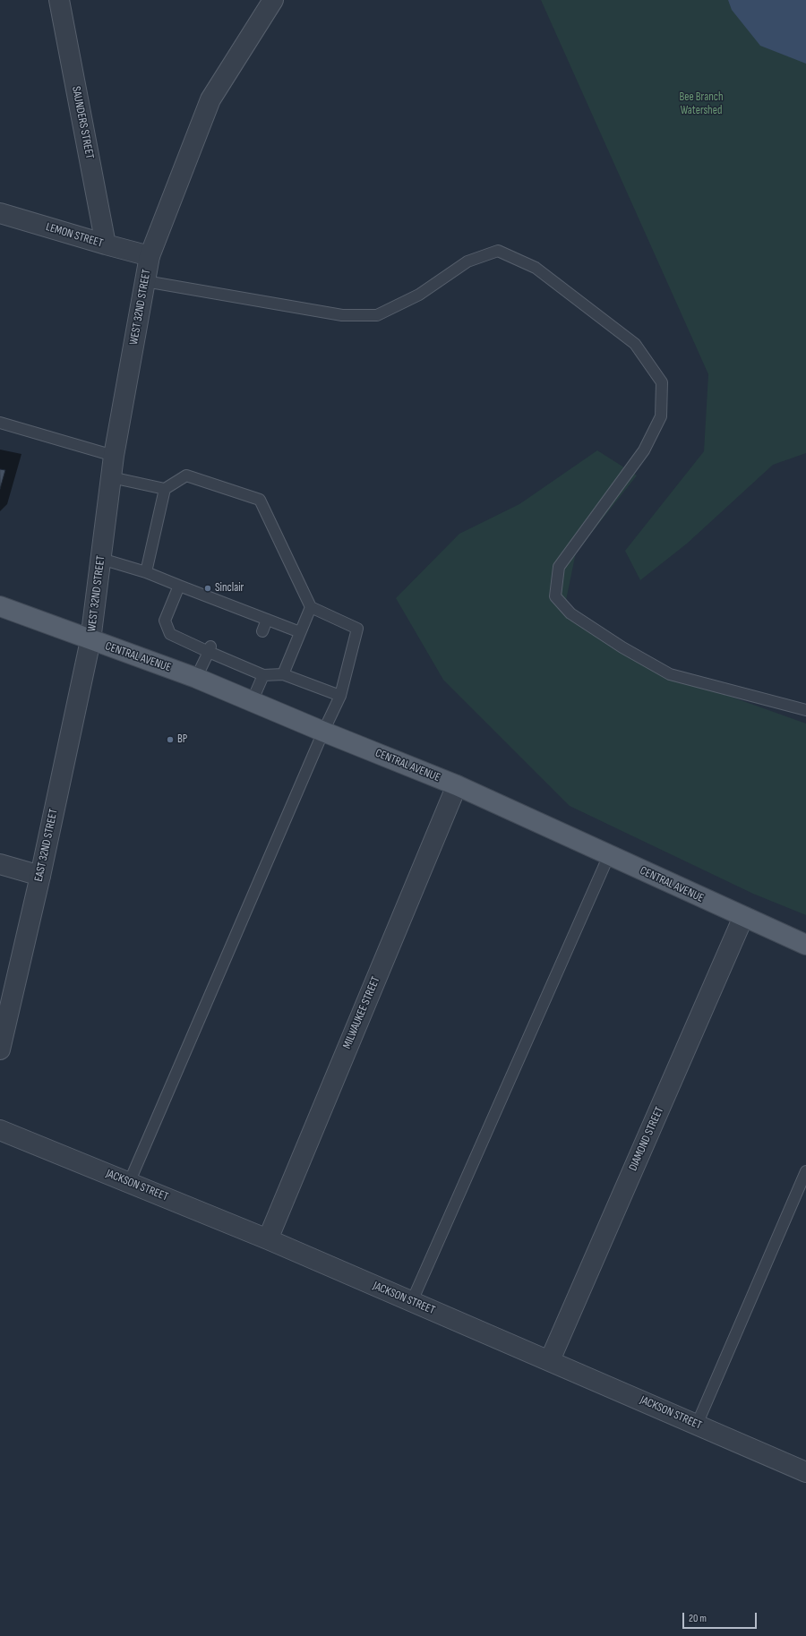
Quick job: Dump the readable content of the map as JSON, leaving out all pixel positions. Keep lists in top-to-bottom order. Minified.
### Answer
{"streets":{"main road":["CENTRAL AVENUE"],"street":["SAUNDERS STREET","LEMON STREET","WEST 32ND STREET","EAST 32ND STREET","MILWAUKEE STREET","DIAMOND STREET","JACKSON STREET"]},"crossings":[["SAUNDERS STREET","LEMON STREET"],["LEMON STREET","WEST 32ND STREET"],["WEST 32ND STREET","CENTRAL AVENUE"],["WEST 32ND STREET","EAST 32ND STREET"],["CENTRAL AVENUE","EAST 32ND STREET"],["CENTRAL AVENUE","MILWAUKEE STREET"],["CENTRAL AVENUE","DIAMOND STREET"],["MILWAUKEE STREET","JACKSON STREET"],["DIAMOND STREET","JACKSON STREET"]],"parks":["Bee Branch Watershed"],"places":["Sinclair","BP"],"scale_bar":"20 m"}
